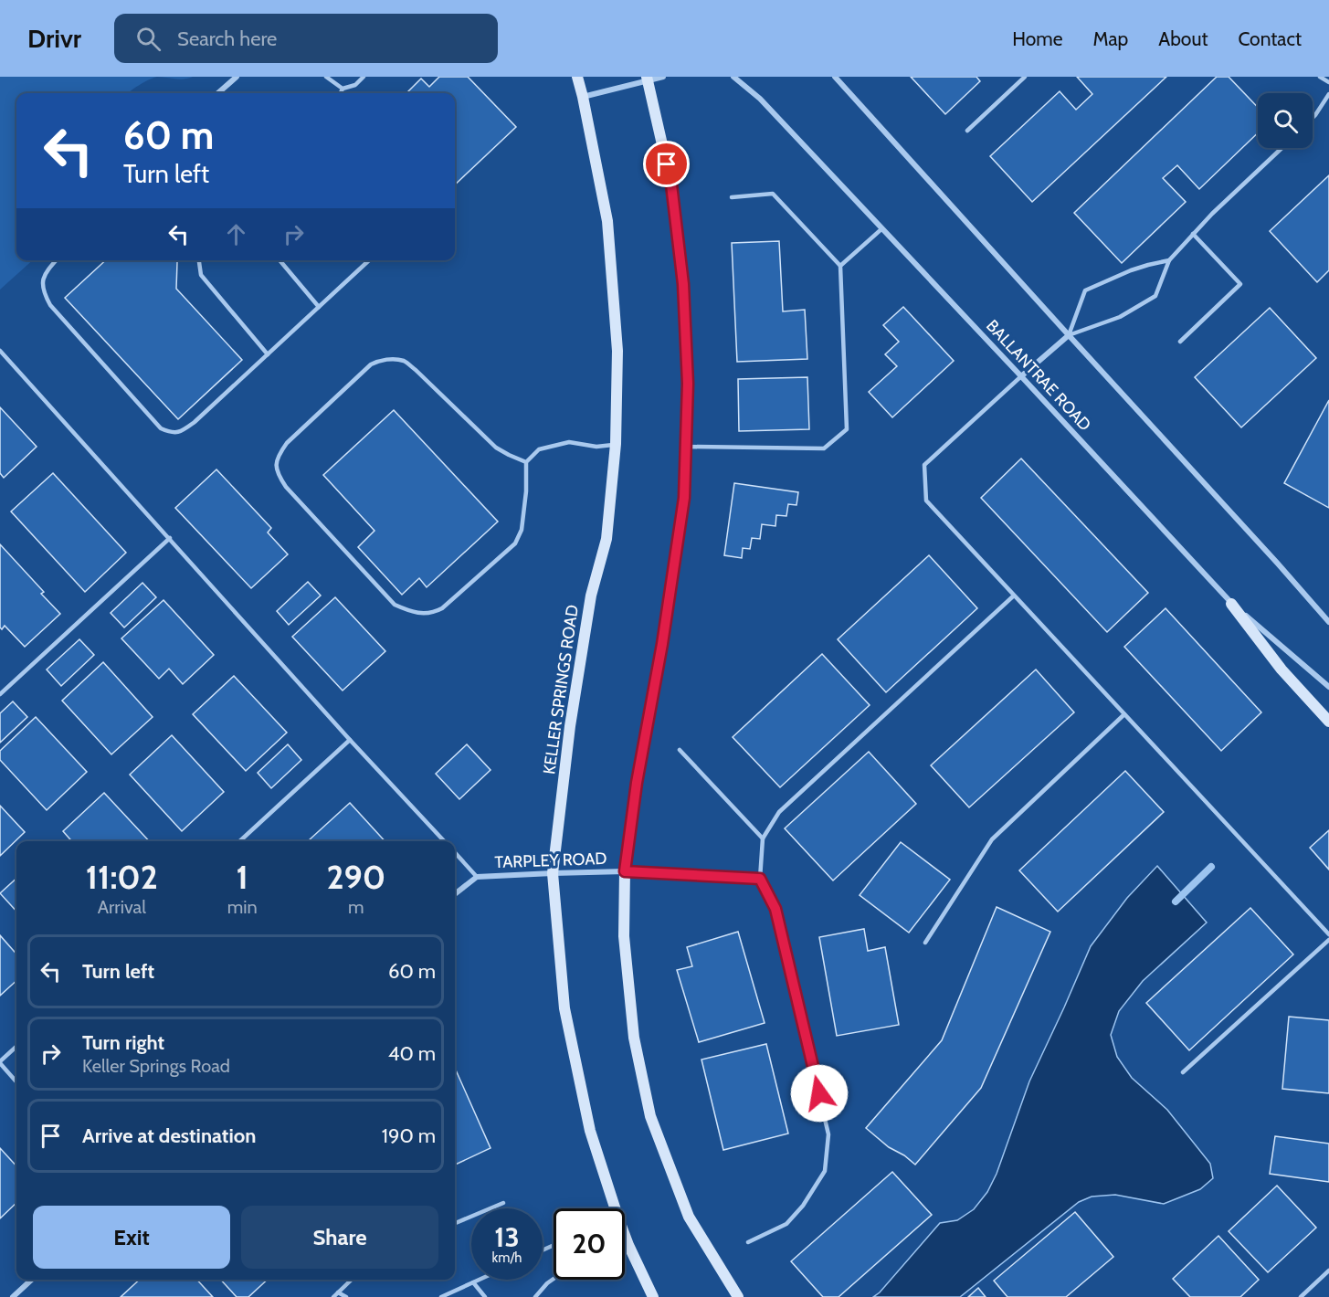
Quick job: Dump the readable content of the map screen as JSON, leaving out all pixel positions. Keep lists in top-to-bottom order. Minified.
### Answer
{"streets":{"main road":["KELLER SPRINGS ROAD"],"street":["BALLANTRAE ROAD","TARPLEY ROAD"]},"crossings":[["KELLER SPRINGS ROAD","TARPLEY ROAD"]],"page":{"header":"Drivr","search":"Search here","nav":["Home","Map","About","Contact"],"turn":["60 m","Turn left"],"eta":["11:02","Arrival","1","min","290","m"],"list":[{"name":"Turn left","value":"60 m"},{"name":"Turn right","note":"Keller Springs Road","value":"40 m"},{"name":"Arrive at destination","value":"190 m"}],"buttons":["Exit","Share"],"speed":"13 km/h","limit":"20"}}
